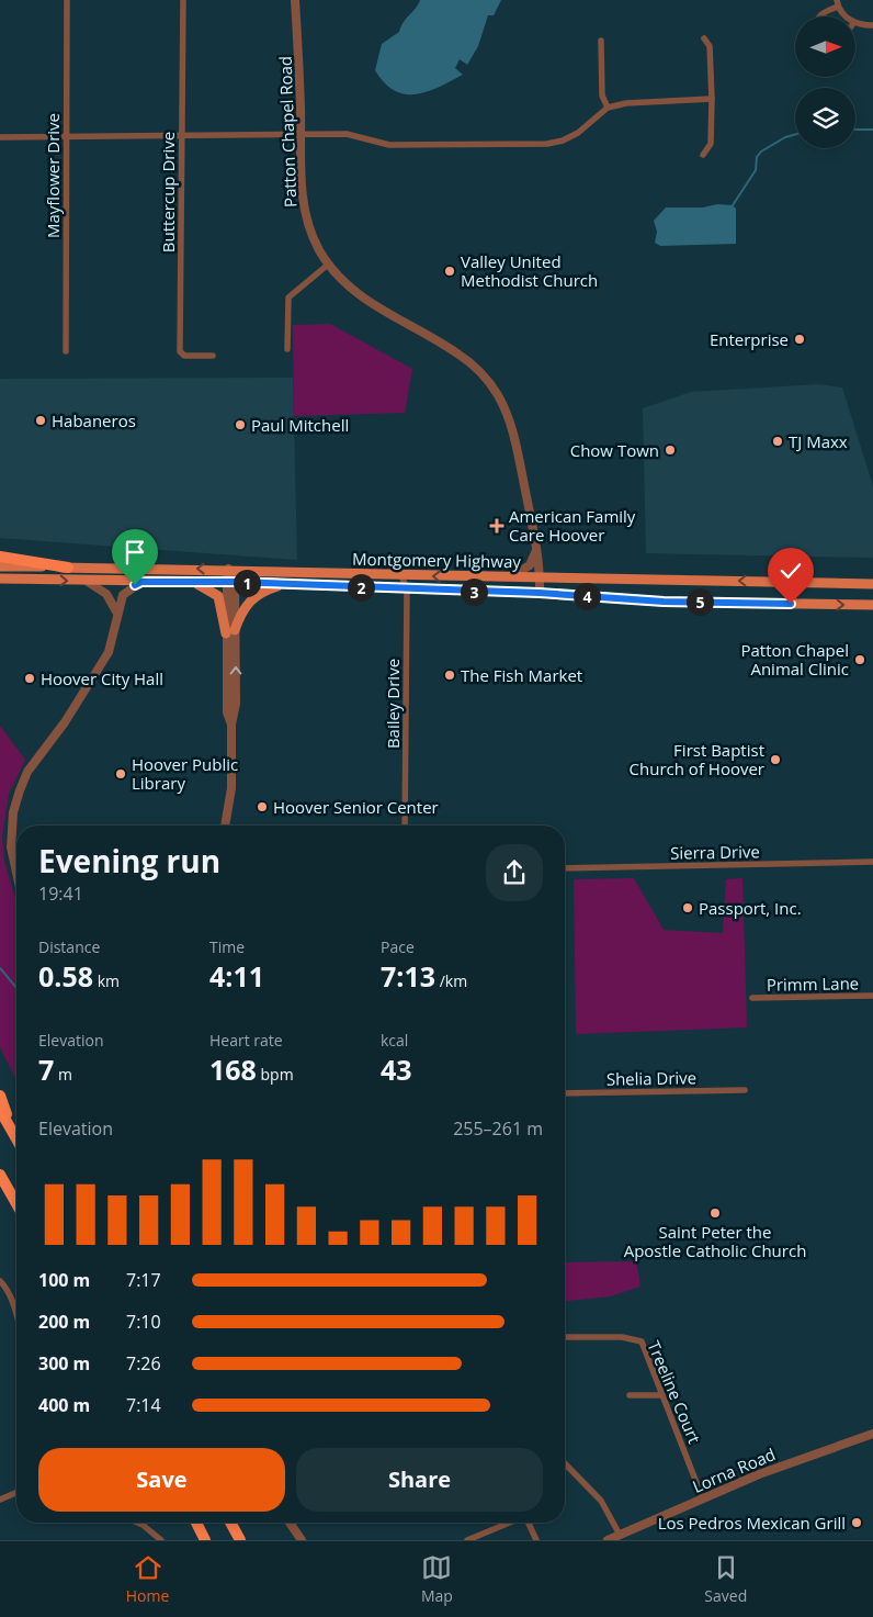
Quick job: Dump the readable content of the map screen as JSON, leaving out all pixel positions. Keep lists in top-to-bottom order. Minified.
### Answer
{"streets":{"main road":["Montgomery Highway"],"street":["Patton Chapel Road","Mayflower Drive","Buttercup Drive","Bailey Drive","Sierra Drive","Primm Lane","Shelia Drive","Treeline Court","Lorna Road"]},"crossings":[["Patton Chapel Road","Montgomery Highway"],["Montgomery Highway","Bailey Drive"],["Treeline Court","Lorna Road"]],"places":{"other":["Valley United Methodist Church","Enterprise","Habaneros","Paul Mitchell","TJ Maxx","Chow Town","Patton Chapel Animal Clinic","The Fish Market","Hoover City Hall","First Baptist Church of Hoover","Hoover Public Library","Hoover Senior Center","Passport, Inc.","Saint Peter the Apostle Catholic Church","Los Pedros Mexican Grill"],"health":["American Family Care Hoover"]},"north":"right","page":{"pins":["1","2","3","4","5"],"heading":["Evening run","19:41"],"stats":[["Distance","0.58 km"],["Time","4:11"],["Pace","7:13 /km"],["Elevation","7 m"],["Heart rate","168 bpm"],["kcal","43"]],"chart":["Elevation","255–261 m"],"list":[{"name":"100 m","note":"7:17"},{"name":"200 m","note":"7:10"},{"name":"300 m","note":"7:26"},{"name":"400 m","note":"7:14"}],"buttons":["Save","Share"],"tabs":["Home","Map","Saved"]}}
